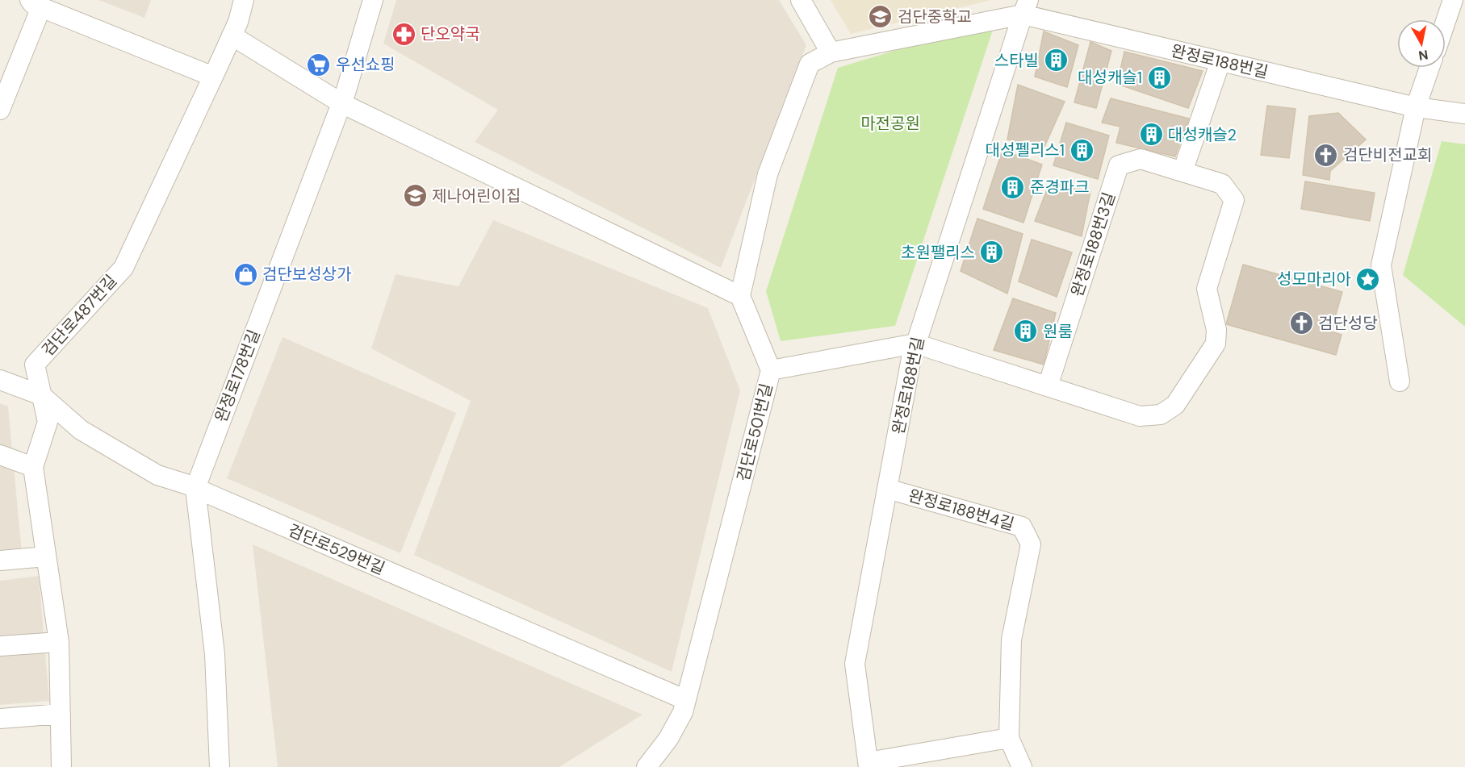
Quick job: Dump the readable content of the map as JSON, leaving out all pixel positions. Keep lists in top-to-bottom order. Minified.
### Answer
{"streets":{"street":["완정로188번길","완정로188번3길","검단로487번길","완정로178번길","검단로501번길","완정로188번4길","검단로529번길"]},"crossings":[["완정로188번길","완정로188번3길"],["완정로188번길","완정로188번4길"],["검단로487번길","검단로529번길"],["완정로178번길","검단로529번길"],["검단로501번길","검단로529번길"]],"parks":["마전공원"],"places":{"school or university":["검단중학교","제나어린이집"],"pharmacy":["단오약국"],"building":["스타빌","대성캐슬1","대성캐슬2","대성펠리스1","준경파크","초원팰리스","원룸"],"supermarket":["우선쇼핑"],"church":["검단비전교회","검단성당"],"shop":["검단보성상가"],"place":["성모마리아"]},"north":"bottom"}
